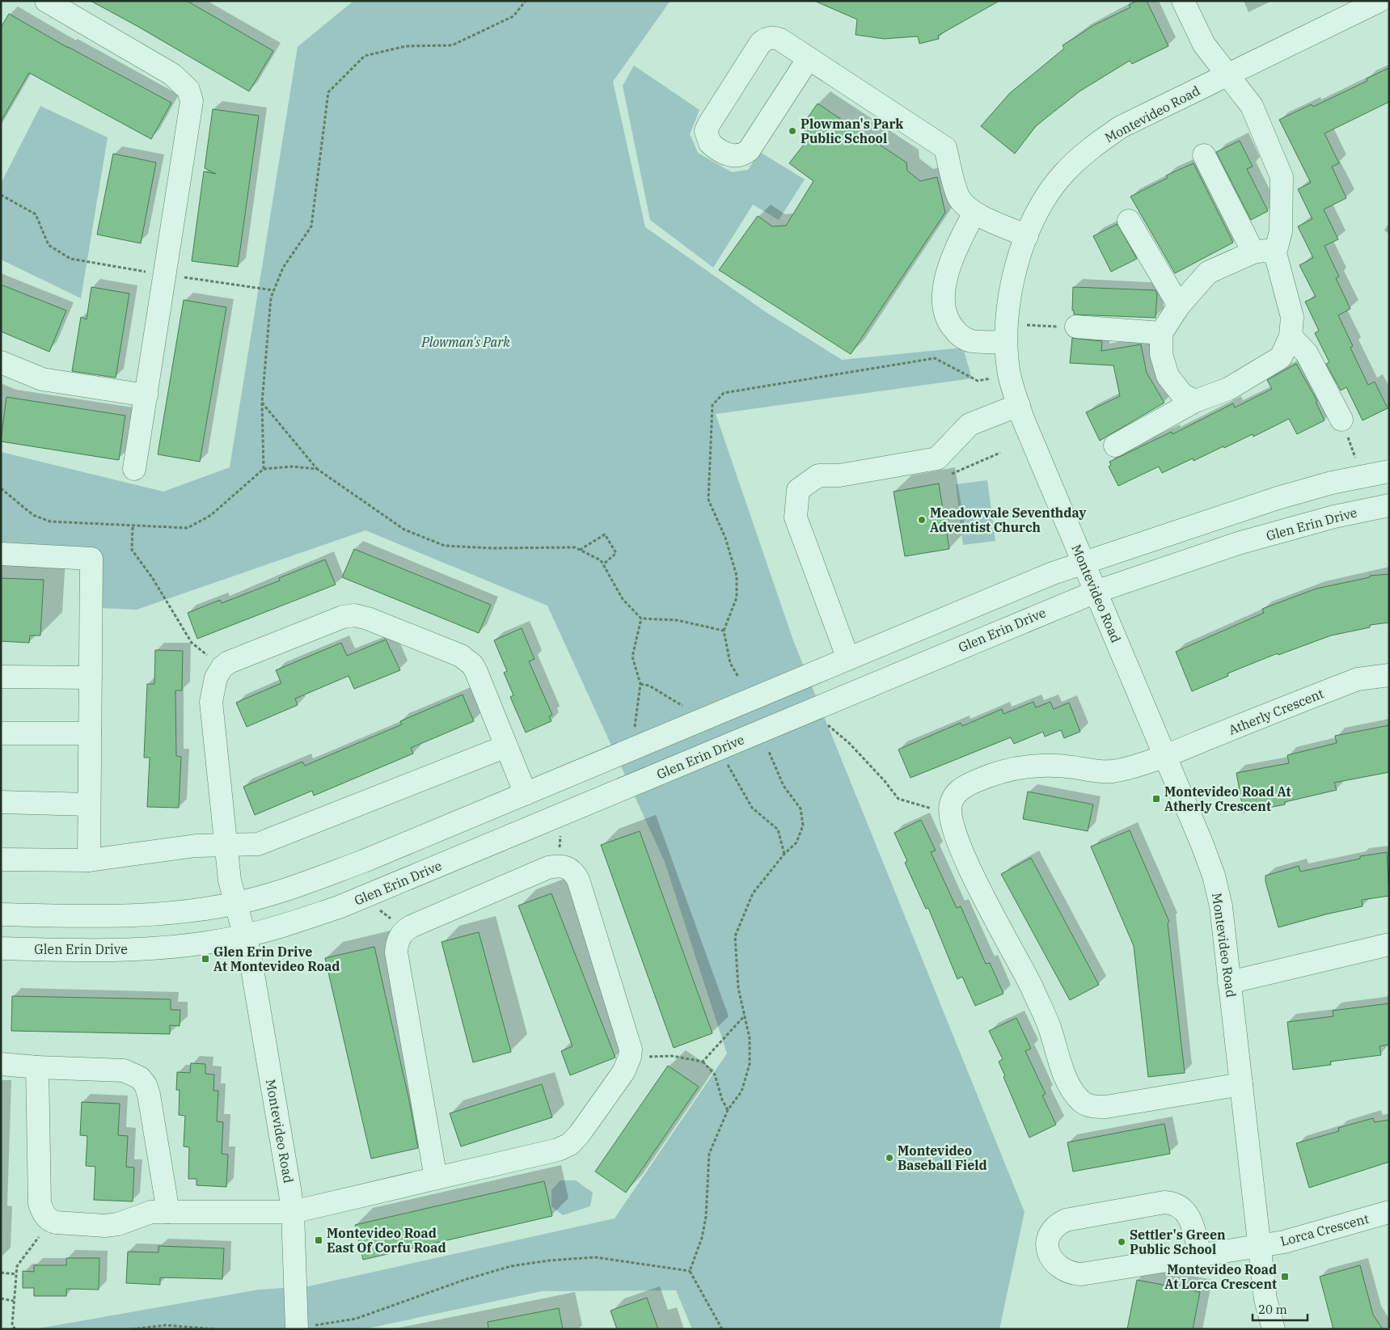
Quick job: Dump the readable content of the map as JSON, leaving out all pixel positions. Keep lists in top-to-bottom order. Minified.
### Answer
{"streets":{"street":["Montevideo Road","Glen Erin Drive","Atherly Crescent","Lorca Crescent"]},"crossings":[["Montevideo Road","Glen Erin Drive"],["Montevideo Road","Atherly Crescent"],["Montevideo Road","Lorca Crescent"]],"parks":["Plowman's Park"],"places":{"other":["Plowman's Park Public School","Meadowvale Seventhday Adventist Church","Montevideo Baseball Field","Settler's Green Public School"],"transit":["Montevideo Road At Atherly Crescent","Glen Erin Drive At Montevideo Road","Montevideo Road East Of Corfu Road","Montevideo Road At Lorca Crescent"]},"scale_bar":"20 m"}
